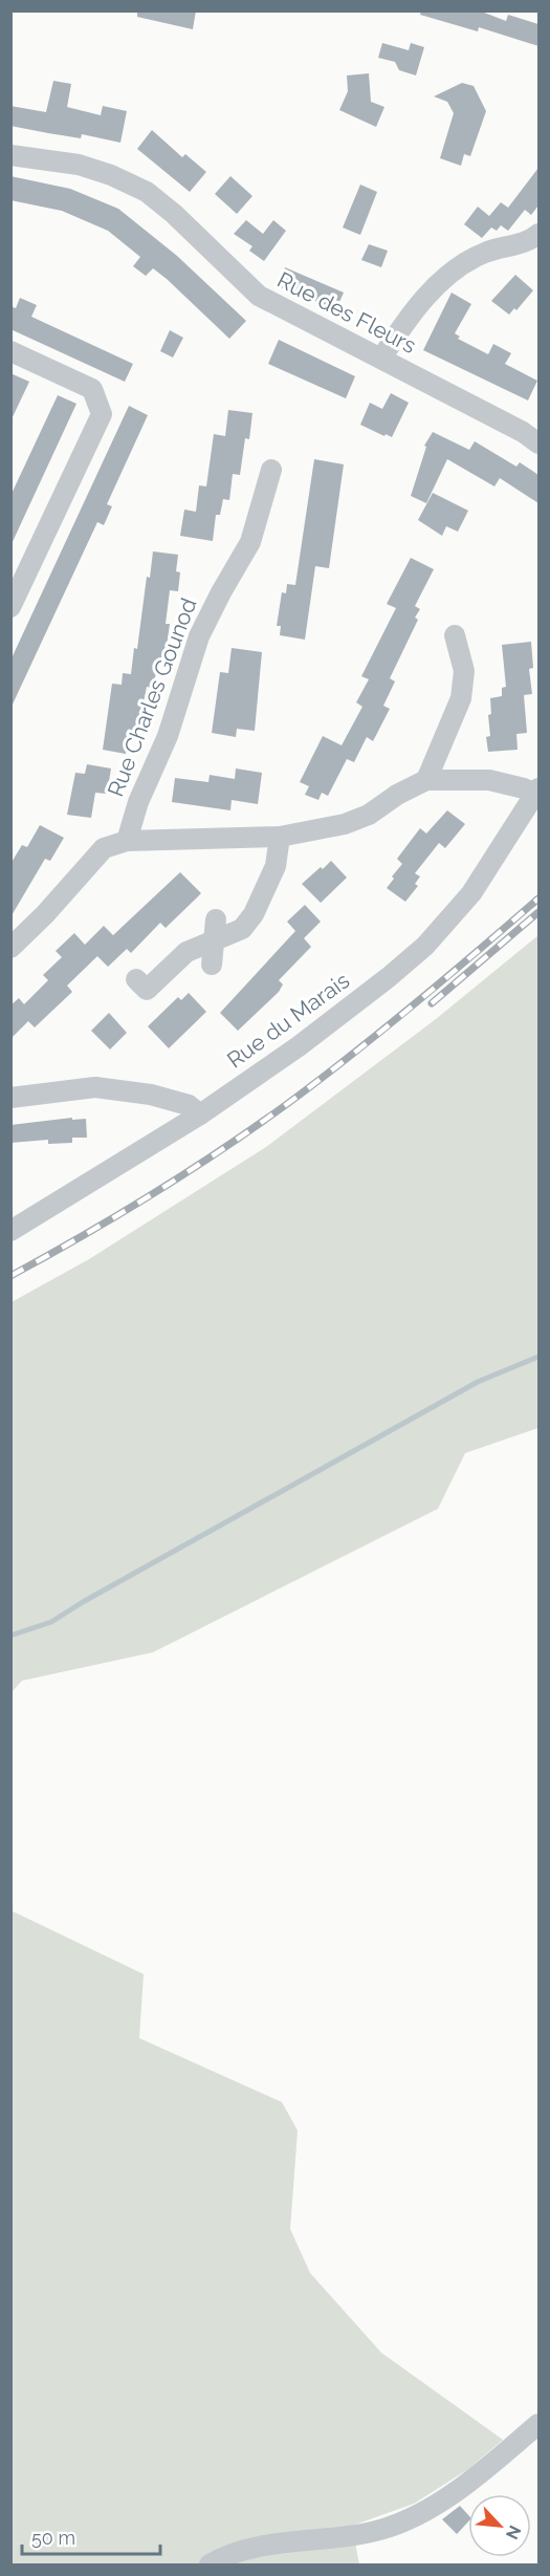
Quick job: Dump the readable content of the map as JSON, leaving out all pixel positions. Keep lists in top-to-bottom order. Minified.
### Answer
{"streets":{"street":["Rue des Fleurs","Rue Charles Gounod","Rue du Marais"]},"scale_bar":"50 m","north":"bottom right"}
